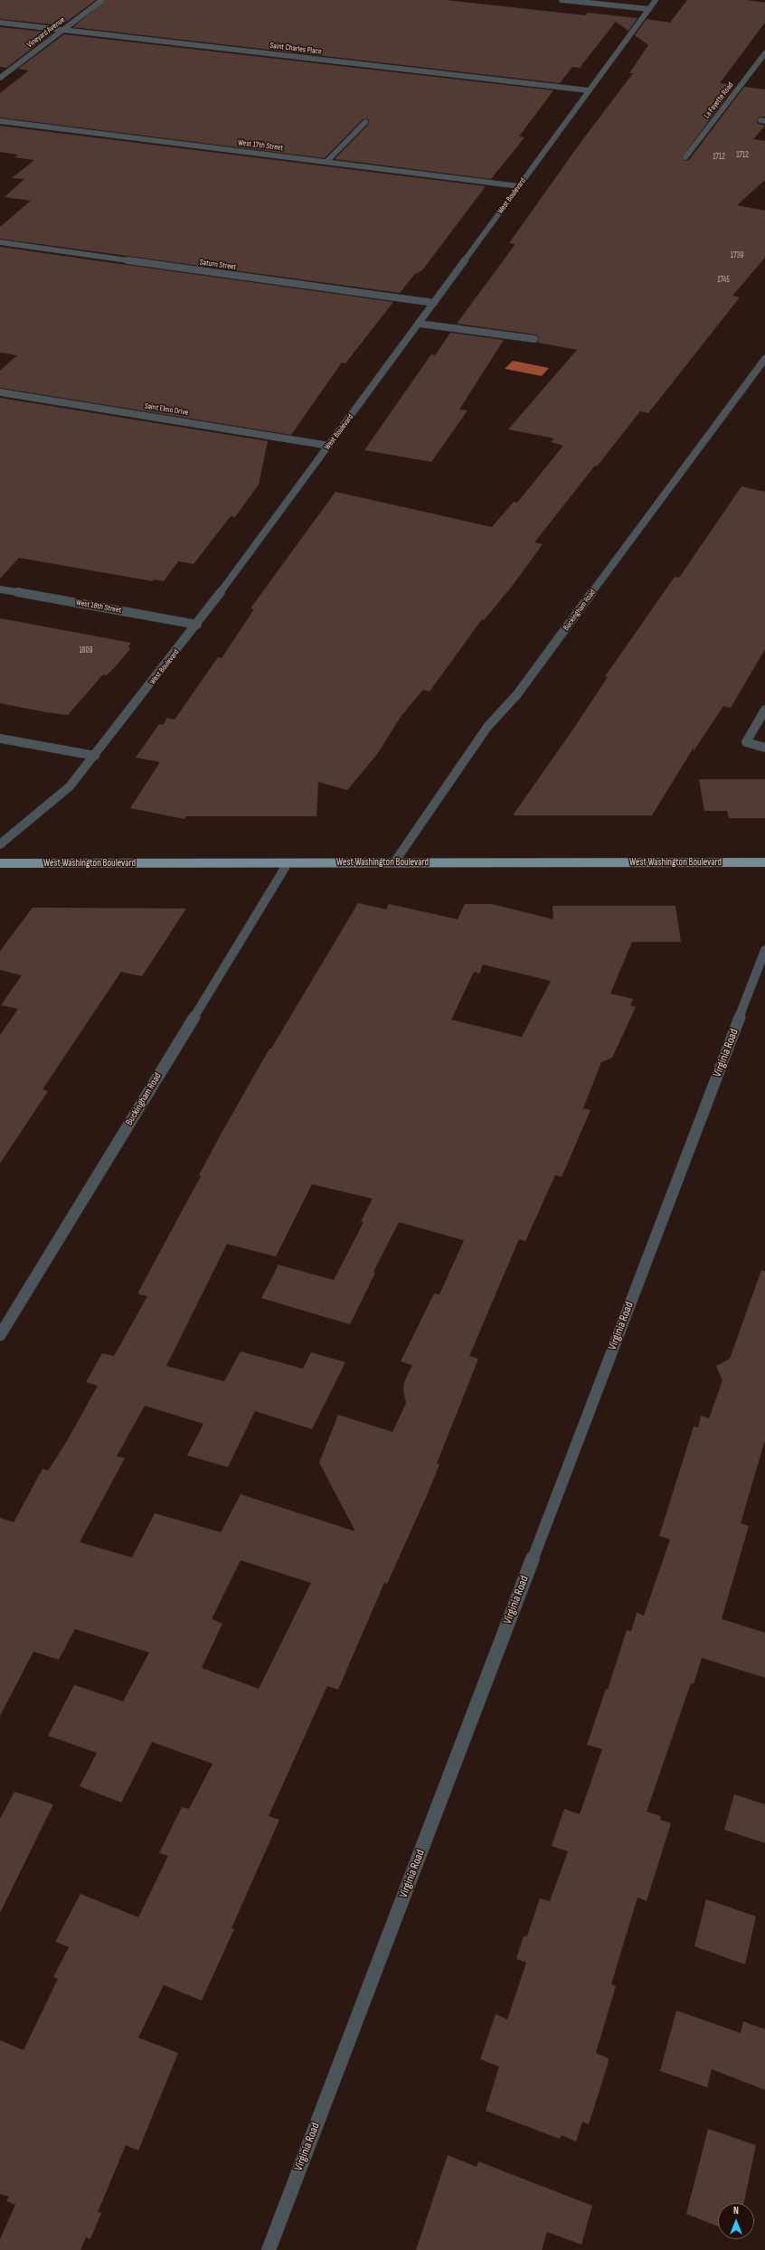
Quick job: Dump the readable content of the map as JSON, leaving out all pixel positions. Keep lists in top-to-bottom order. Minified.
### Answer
{"streets":{"main road":["West Washington Boulevard"],"street":["Vineyard Avenue","Saint Charles Place","La Fayette Road","West 17th Street","West Boulevard","Saturn Street","Saint Elmo Drive","West 18th Street","Buckingham Road","Virginia Road"]},"crossings":[["Vineyard Avenue","Saint Charles Place"],["Saint Charles Place","West Boulevard"],["West 17th Street","West Boulevard"],["West Boulevard","Saturn Street"],["West Boulevard","Saint Elmo Drive"],["West Boulevard","West 18th Street"],["Buckingham Road","West Washington Boulevard"]],"house_numbers":["1712","1712","1739","1745","1809"],"north":"top"}
